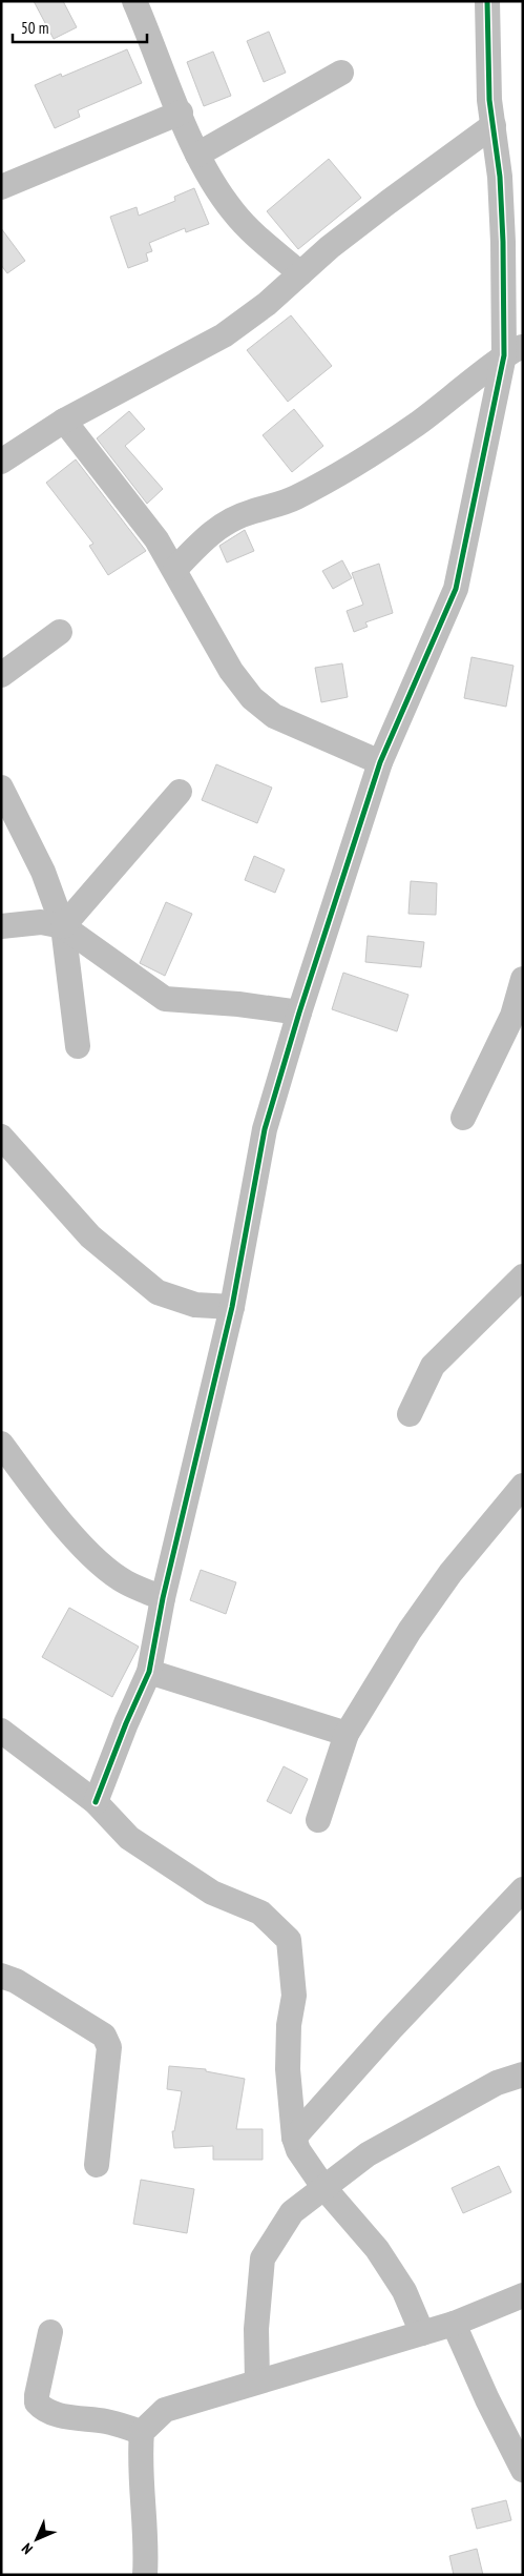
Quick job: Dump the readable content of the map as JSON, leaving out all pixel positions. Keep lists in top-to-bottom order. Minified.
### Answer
{"scale_bar":"50 m","north":"bottom left"}
